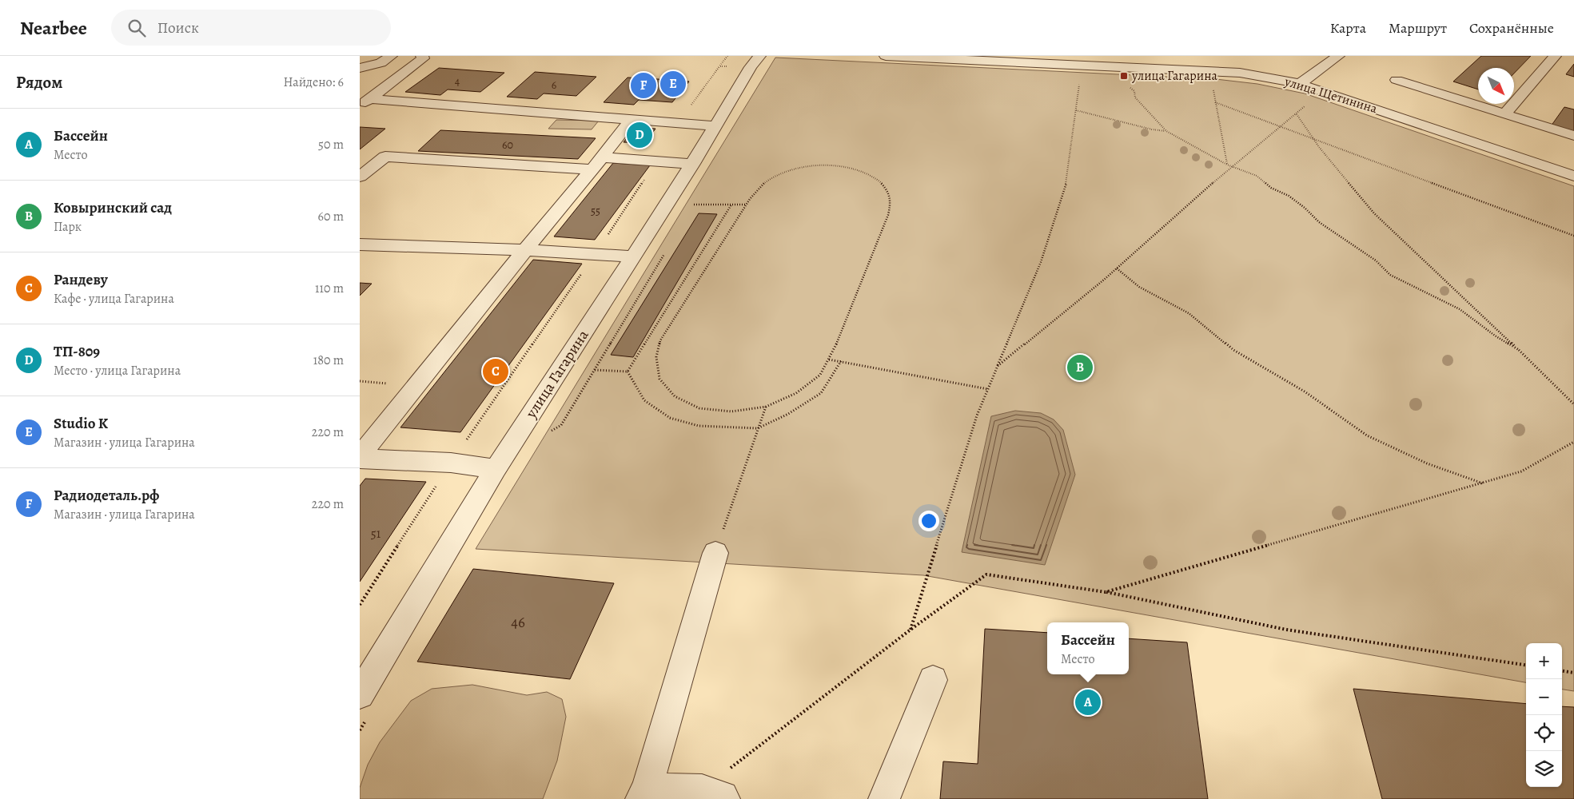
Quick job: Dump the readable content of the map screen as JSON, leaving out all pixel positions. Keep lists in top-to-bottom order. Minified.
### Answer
{"streets":{"street":["улица Щетинина","улица Гагарина"]},"places":{"transit":["улица Гагарина"]},"house_numbers":["4","6","60","55","51","46"],"north":"bottom right","page":{"header":"Nearbee","search":"Поиск","nav":["Карта","Маршрут","Сохранённые"],"heading":["Рядом","Найдено: 6"],"pins":["E","F","D","B","C","A"],"list":[{"mark":"A","name":"Бассейн","note":"Место","value":"50 m"},{"mark":"B","name":"Ковыринский сад","note":"Парк","value":"60 m"},{"mark":"C","name":"Рандеву","note":"Кафе · улица Гагарина","value":"110 m"},{"mark":"D","name":"ТП-809","note":"Место · улица Гагарина","value":"180 m"},{"mark":"E","name":"Studio K","note":"Магазин · улица Гагарина","value":"220 m"},{"mark":"F","name":"Радиодеталь.рф","note":"Магазин · улица Гагарина","value":"220 m"}],"popup":["Бассейн","Место"],"map_buttons":["+","−"]}}
